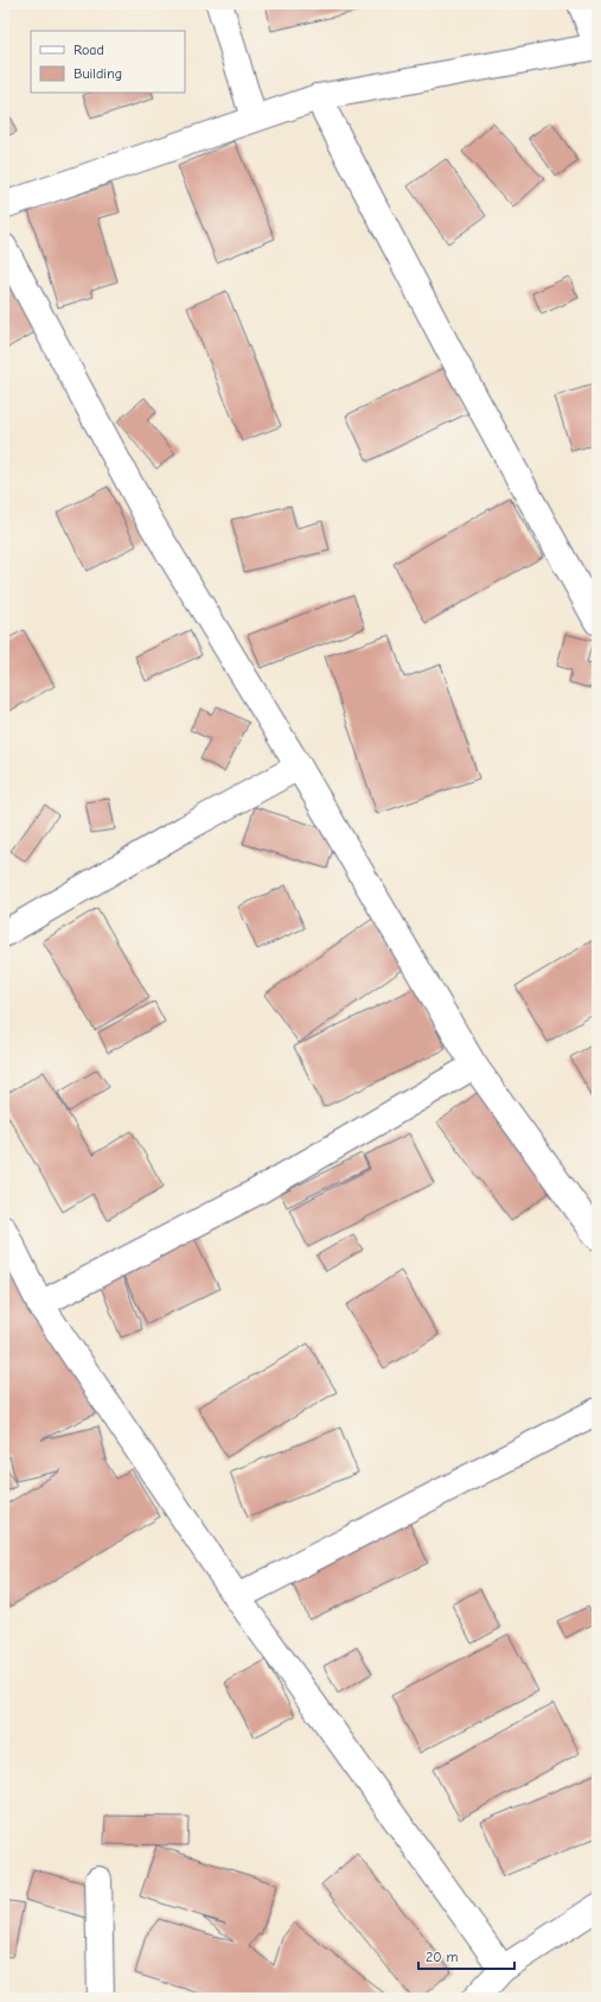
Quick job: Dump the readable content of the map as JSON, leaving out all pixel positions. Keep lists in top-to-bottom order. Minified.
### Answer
{"legend":["Road","Building"],"scale_bar":"20 m"}
